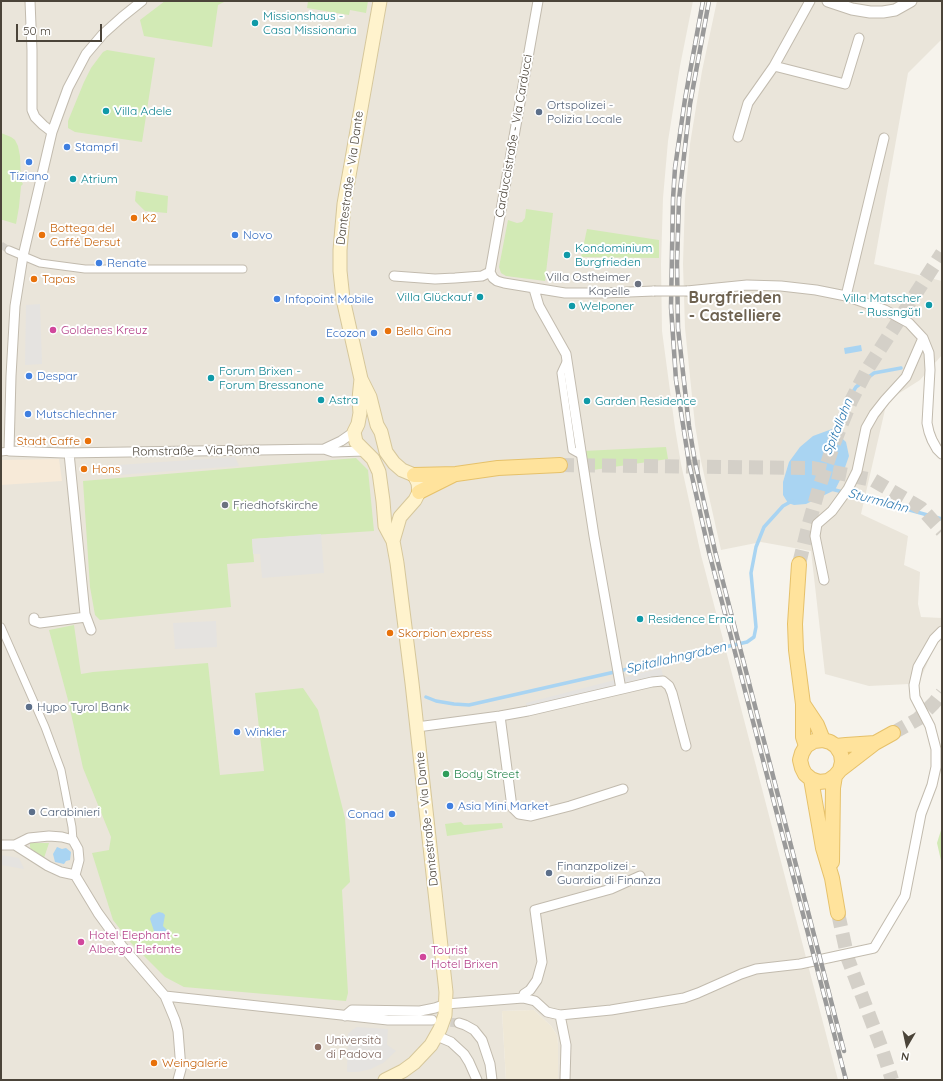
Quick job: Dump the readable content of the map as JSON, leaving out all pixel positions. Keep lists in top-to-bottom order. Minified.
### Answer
{"streets":{"main road":["Dantestraße - Via Dante"],"street":["Carduccistraße - Via Carducci","Romstraße - Via Roma"]},"crossings":[["Dantestraße - Via Dante","Romstraße - Via Roma"]],"districts":["Burgfrieden - Castelliere"],"water":["Spitallahn","Sturmlahn","Spitallahngraben"],"places":["Missionshaus - Casa Missionaria","Villa Adele","Ortspolizei - Polizia Locale","Stampfl","Tiziano","Atrium","K2","Bottega del Caffé Dersut","Novo","Kondominium Burgfrieden","Renate","Tapas","Villa Ostheimer Kapelle","Villa Glückauf","Infopoint Mobile","Villa Matscher - Russngütl","Welponer","Goldenes Kreuz","Bella Cina","Ecozon","Despar","Forum Brixen - Forum Bressanone","Astra","Garden Residence","Mutschlechner","Stadt Caffe","Hons","Friedhofskirche","Residence Erna","Skorpion express","Hypo Tyrol Bank","Winkler","Body Street","Asia Mini Market","Carabinieri","Conad","Finanzpolizei - Guardia di Finanza","Hotel Elephant - Albergo Elefante","Tourist Hotel Brixen","Università di Padova","Weingalerie"],"scale_bar":"50 m","north":"bottom"}
